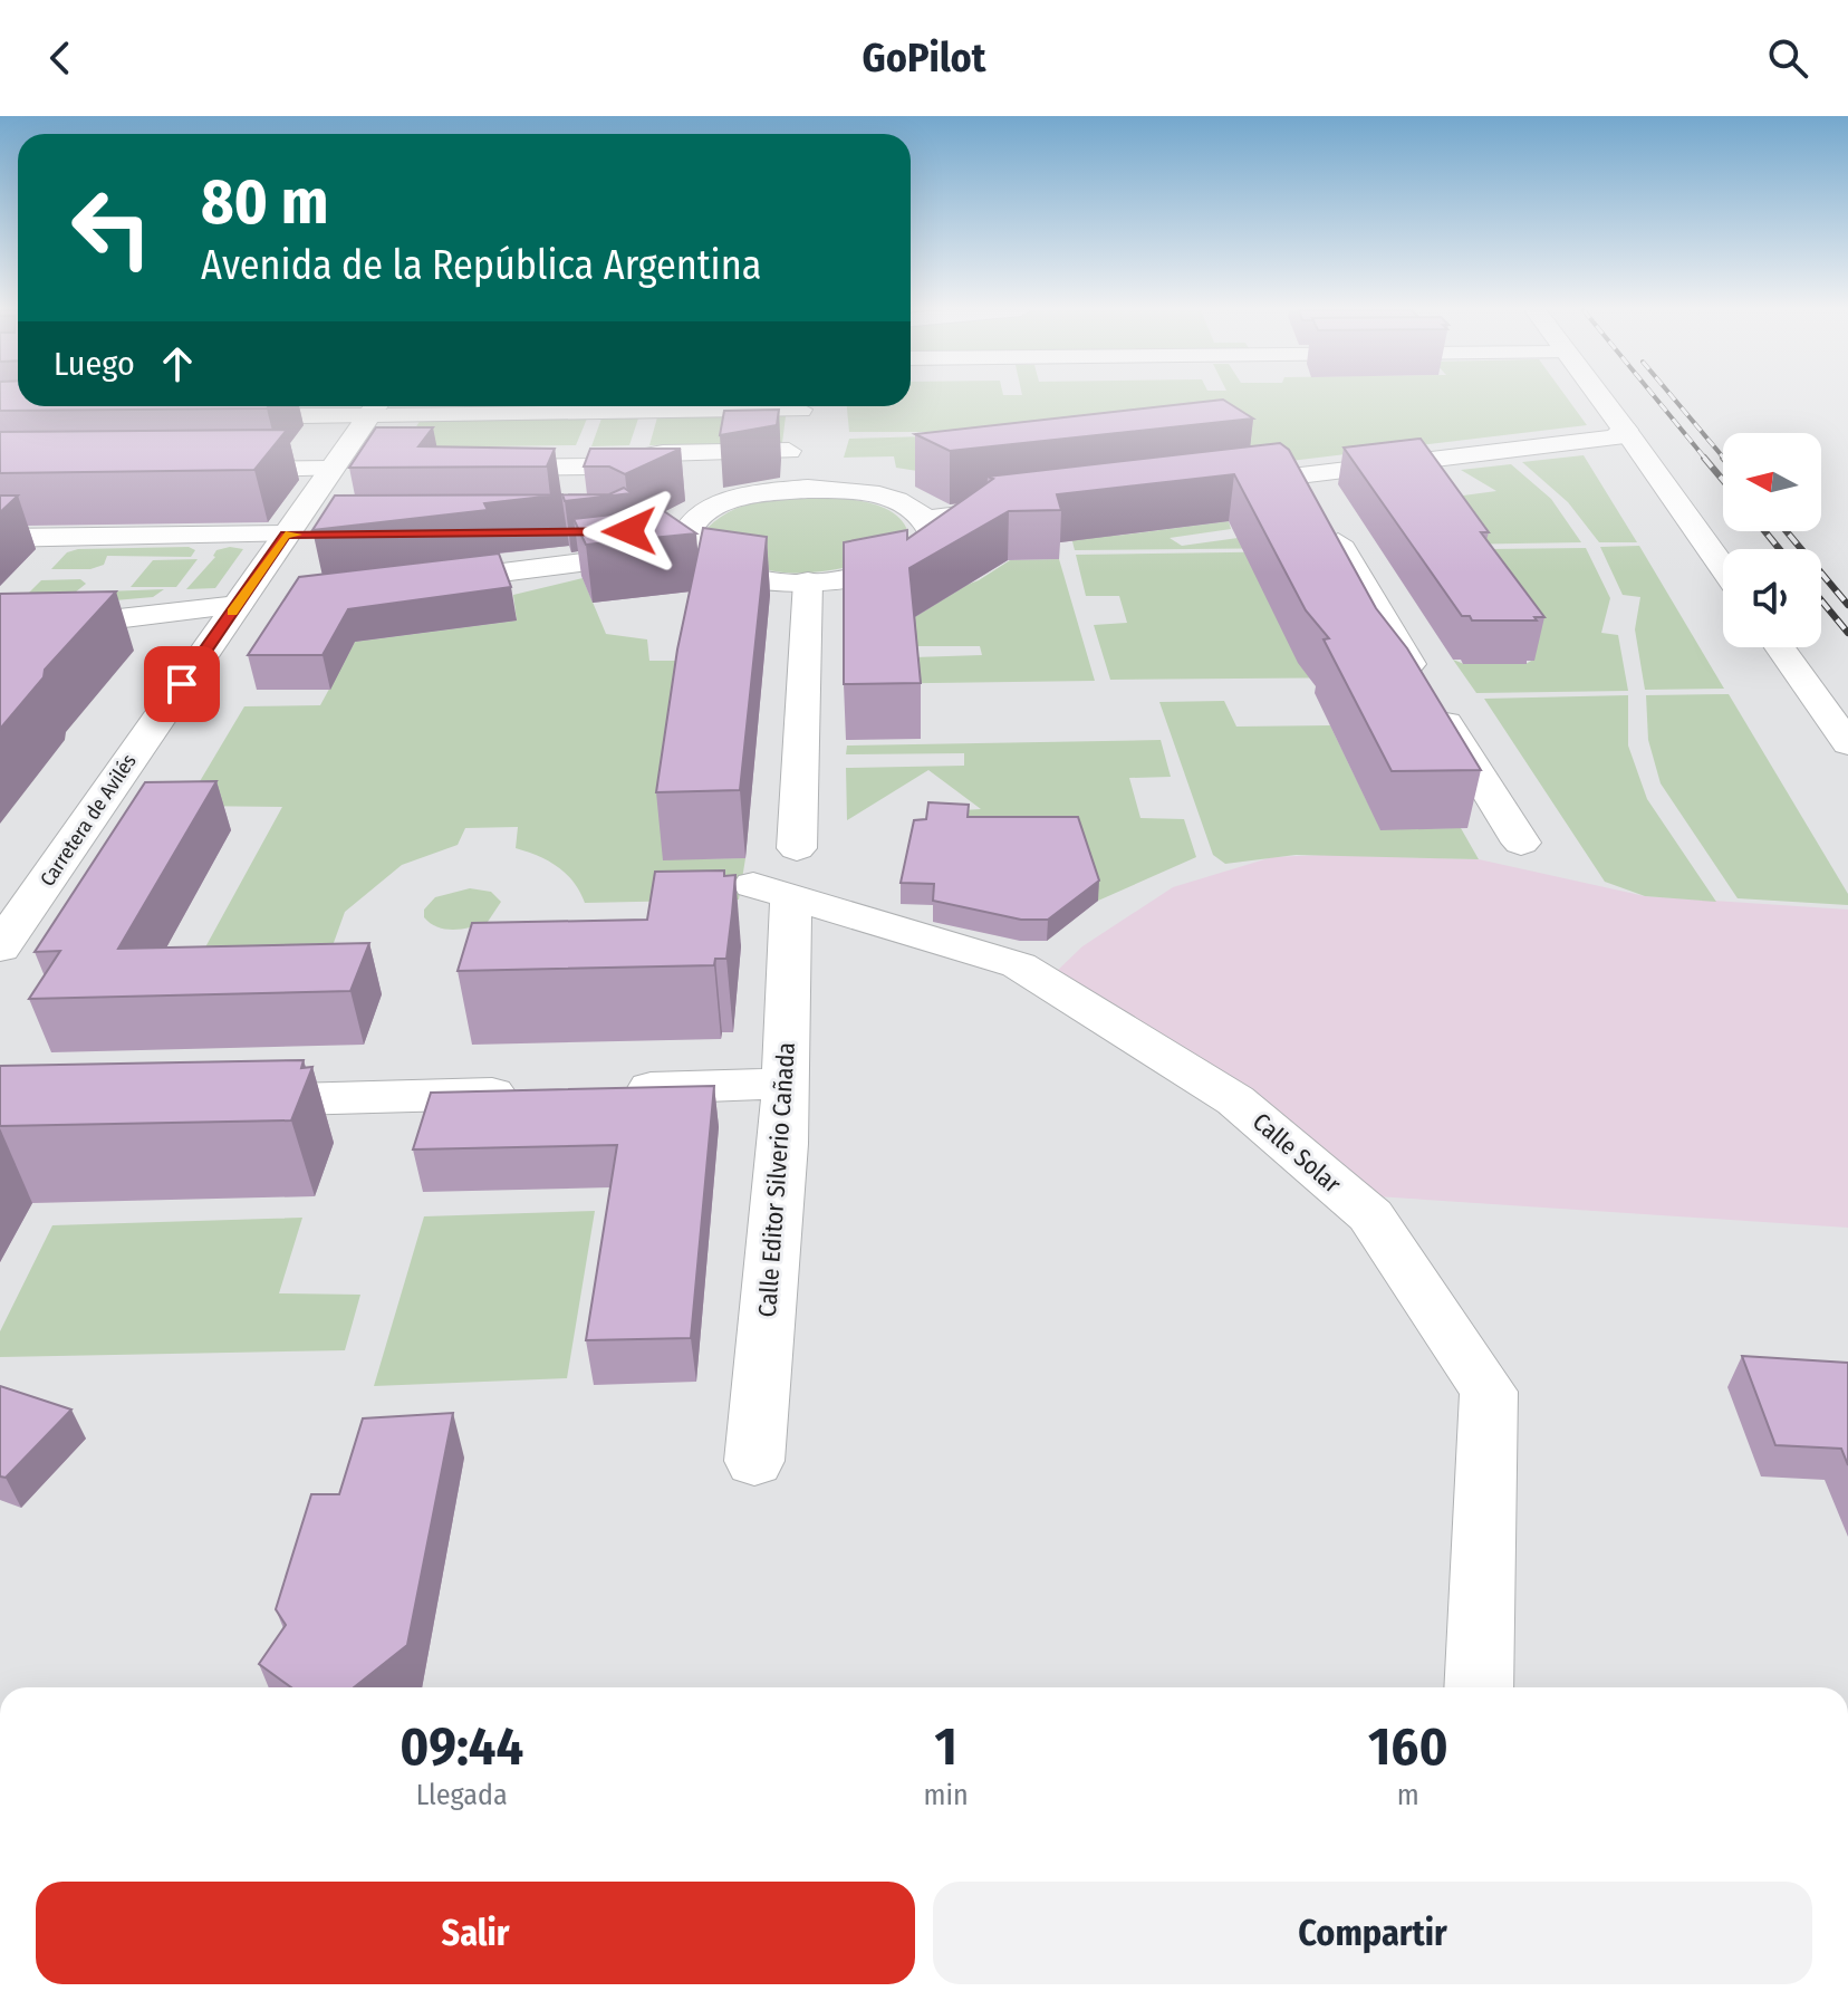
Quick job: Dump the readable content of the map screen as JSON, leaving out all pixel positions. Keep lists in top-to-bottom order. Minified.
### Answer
{"streets":{"street":["Carretera de Avilés","Calle Solar","Calle Editor Silverio Cañada"]},"crossings":[["Calle Solar","Calle Editor Silverio Cañada"]],"north":"left","page":{"header":"GoPilot","turn":["80 m","Avenida de la República Argentina"],"then":"Luego","eta":["09:44","Llegada","1","min","160","m"],"buttons":["Salir","Compartir"]}}
